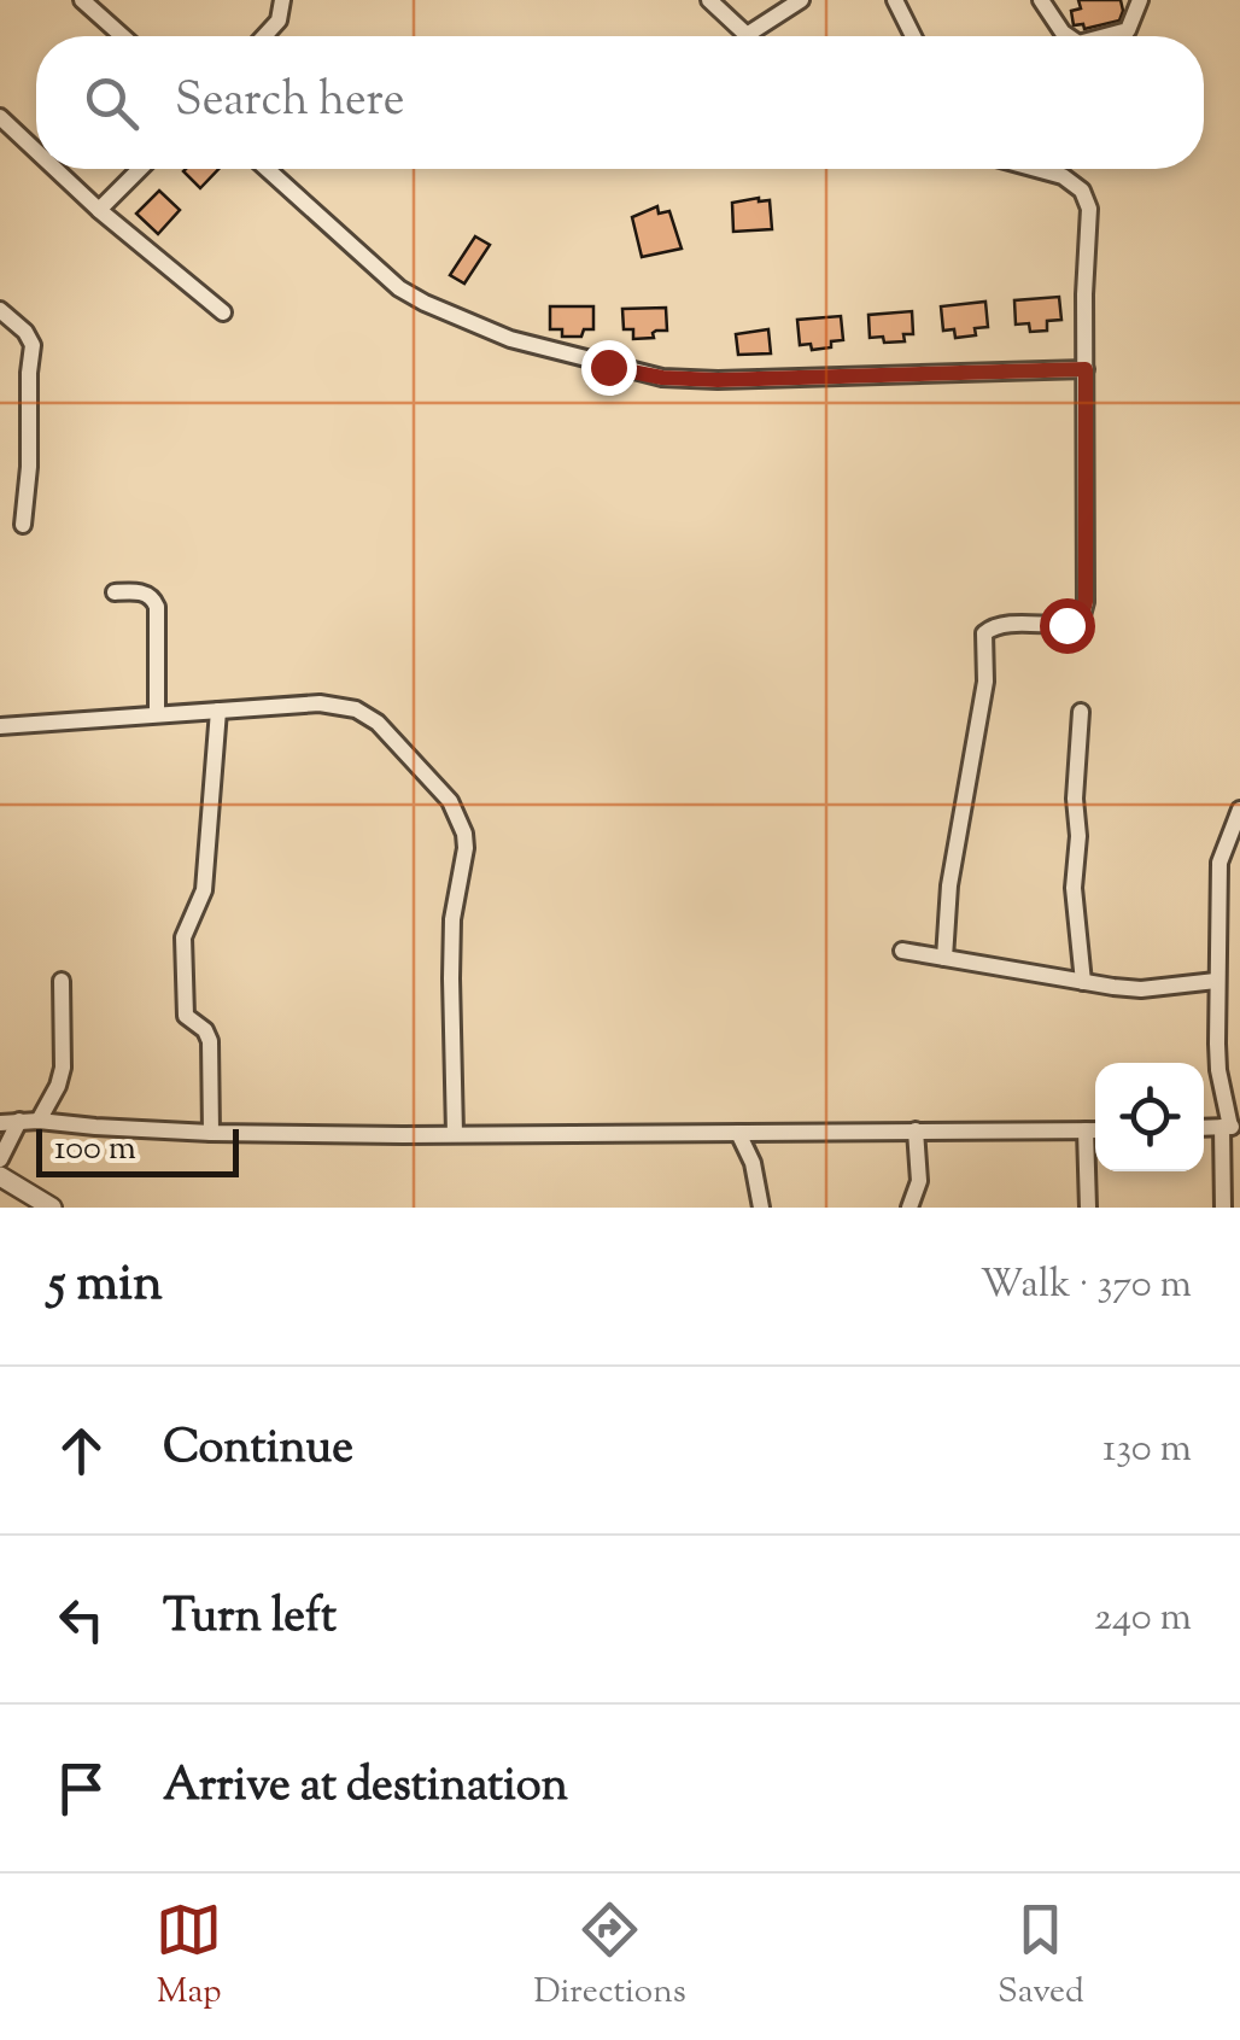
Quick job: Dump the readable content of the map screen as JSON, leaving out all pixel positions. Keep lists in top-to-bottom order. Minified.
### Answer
{"scale_bar":"100 m","page":{"search":"Search here","scale":"100 m","heading":["5 min","Walk · 370 m"],"list":[["Continue","130 m"],["Turn left","240 m"],"Arrive at destination"],"nav":["Map","Directions","Saved"]}}
